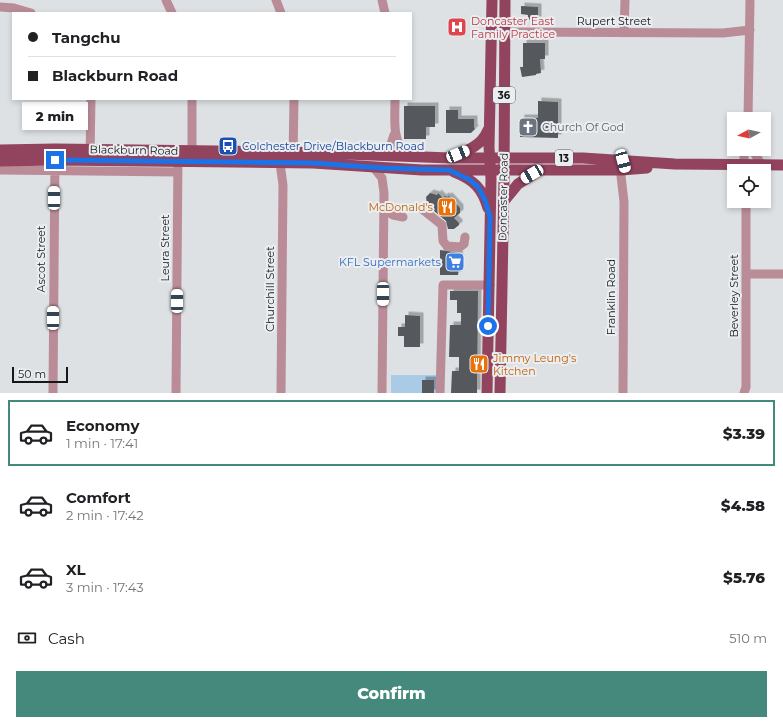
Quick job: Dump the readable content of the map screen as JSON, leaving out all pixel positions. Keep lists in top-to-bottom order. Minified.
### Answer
{"streets":{"main road":["36","Blackburn Road","13","Doncaster Road"],"street":["Rupert Street","Leura Street","Ascot Street","Churchill Street","Beverley Street","Franklin Road"]},"crossings":[["Rupert Street","Doncaster Road"],["Blackburn Road","Doncaster Road"],["Blackburn Road","Leura Street"],["Blackburn Road","Ascot Street"],["Blackburn Road","Churchill Street"],["Blackburn Road","Franklin Road"]],"places":{"hospital":["Doncaster East Family Practice"],"church":["Church Of God"],"bus stop":["Colchester Drive/Blackburn Road"],"restaurant":["McDonald's","Jimmy Leung's Kitchen"],"supermarket":["KFL Supermarkets"]},"scale_bar":"50 m","north":"left","page":{"banner":["Tangchu","Blackburn Road"],"bubble":"2 min","scale":"50 m","list":[{"name":"Economy","note":"1 min · 17:41","value":"$3.39"},{"name":"Comfort","note":"2 min · 17:42","value":"$4.58"},{"name":"XL","note":"3 min · 17:43","value":"$5.76"}],"pay":["Cash","510 m"],"buttons":"Confirm"}}
